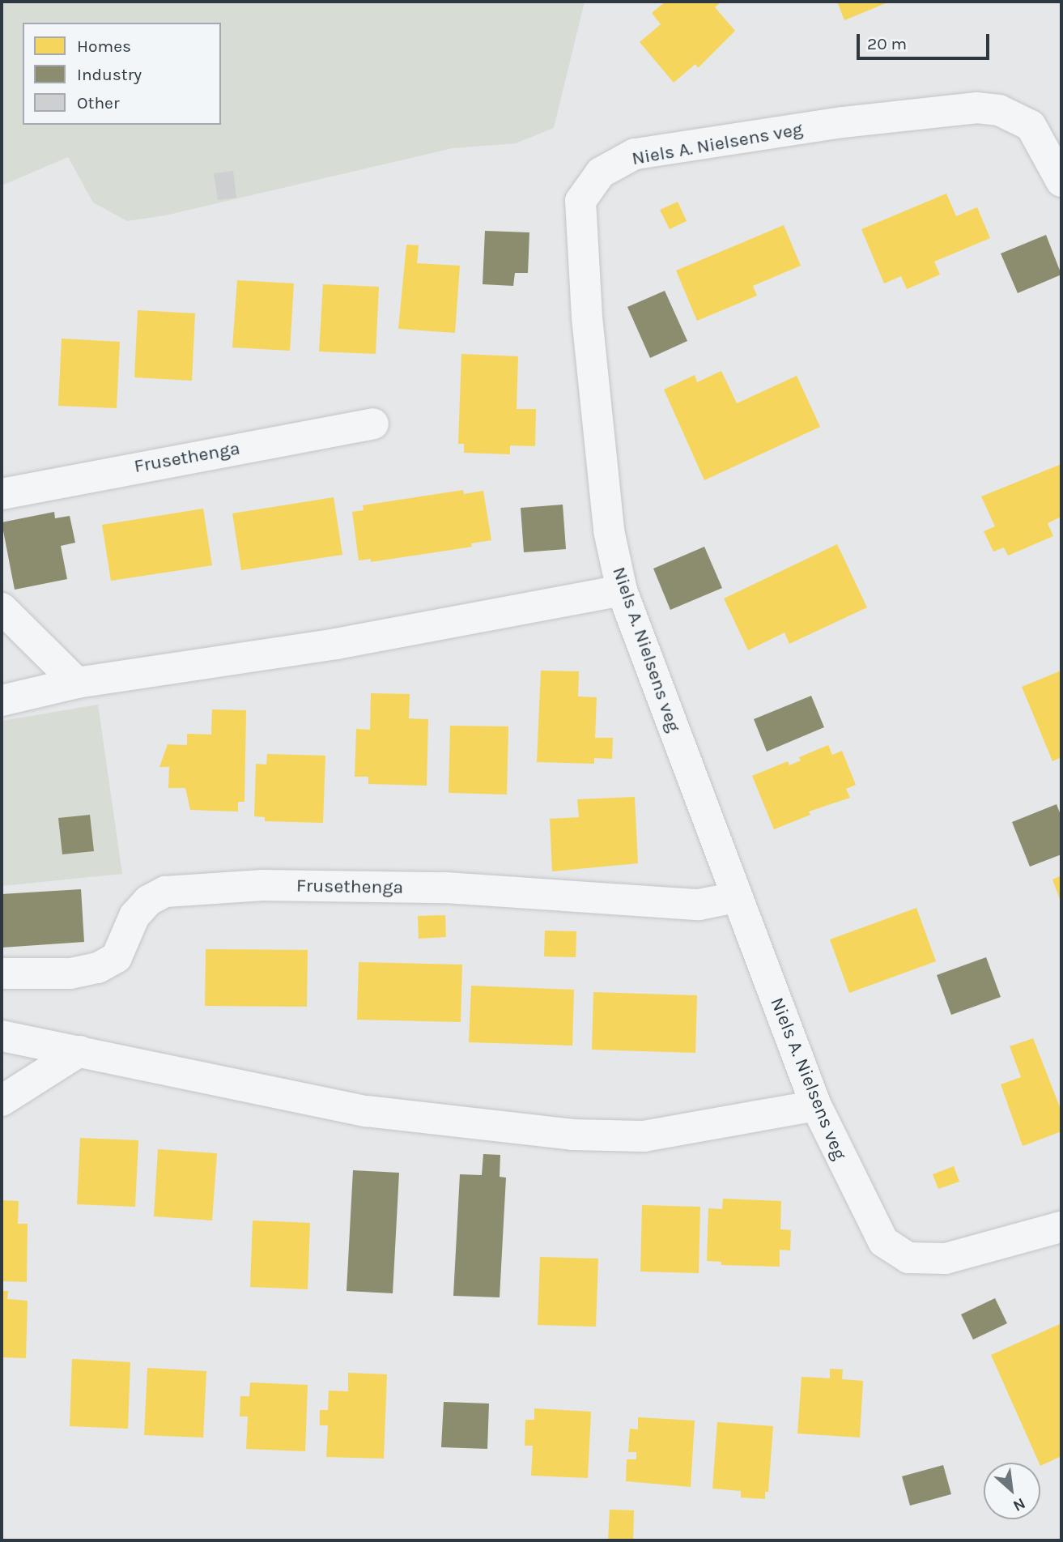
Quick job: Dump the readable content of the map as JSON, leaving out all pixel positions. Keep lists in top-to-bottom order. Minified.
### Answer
{"streets":{"street":["Niels A. Nielsens veg","Frusethenga"]},"crossings":[["Niels A. Nielsens veg","Frusethenga"]],"legend":["Homes","Industry","Other"],"scale_bar":"20 m","north":"bottom right"}
